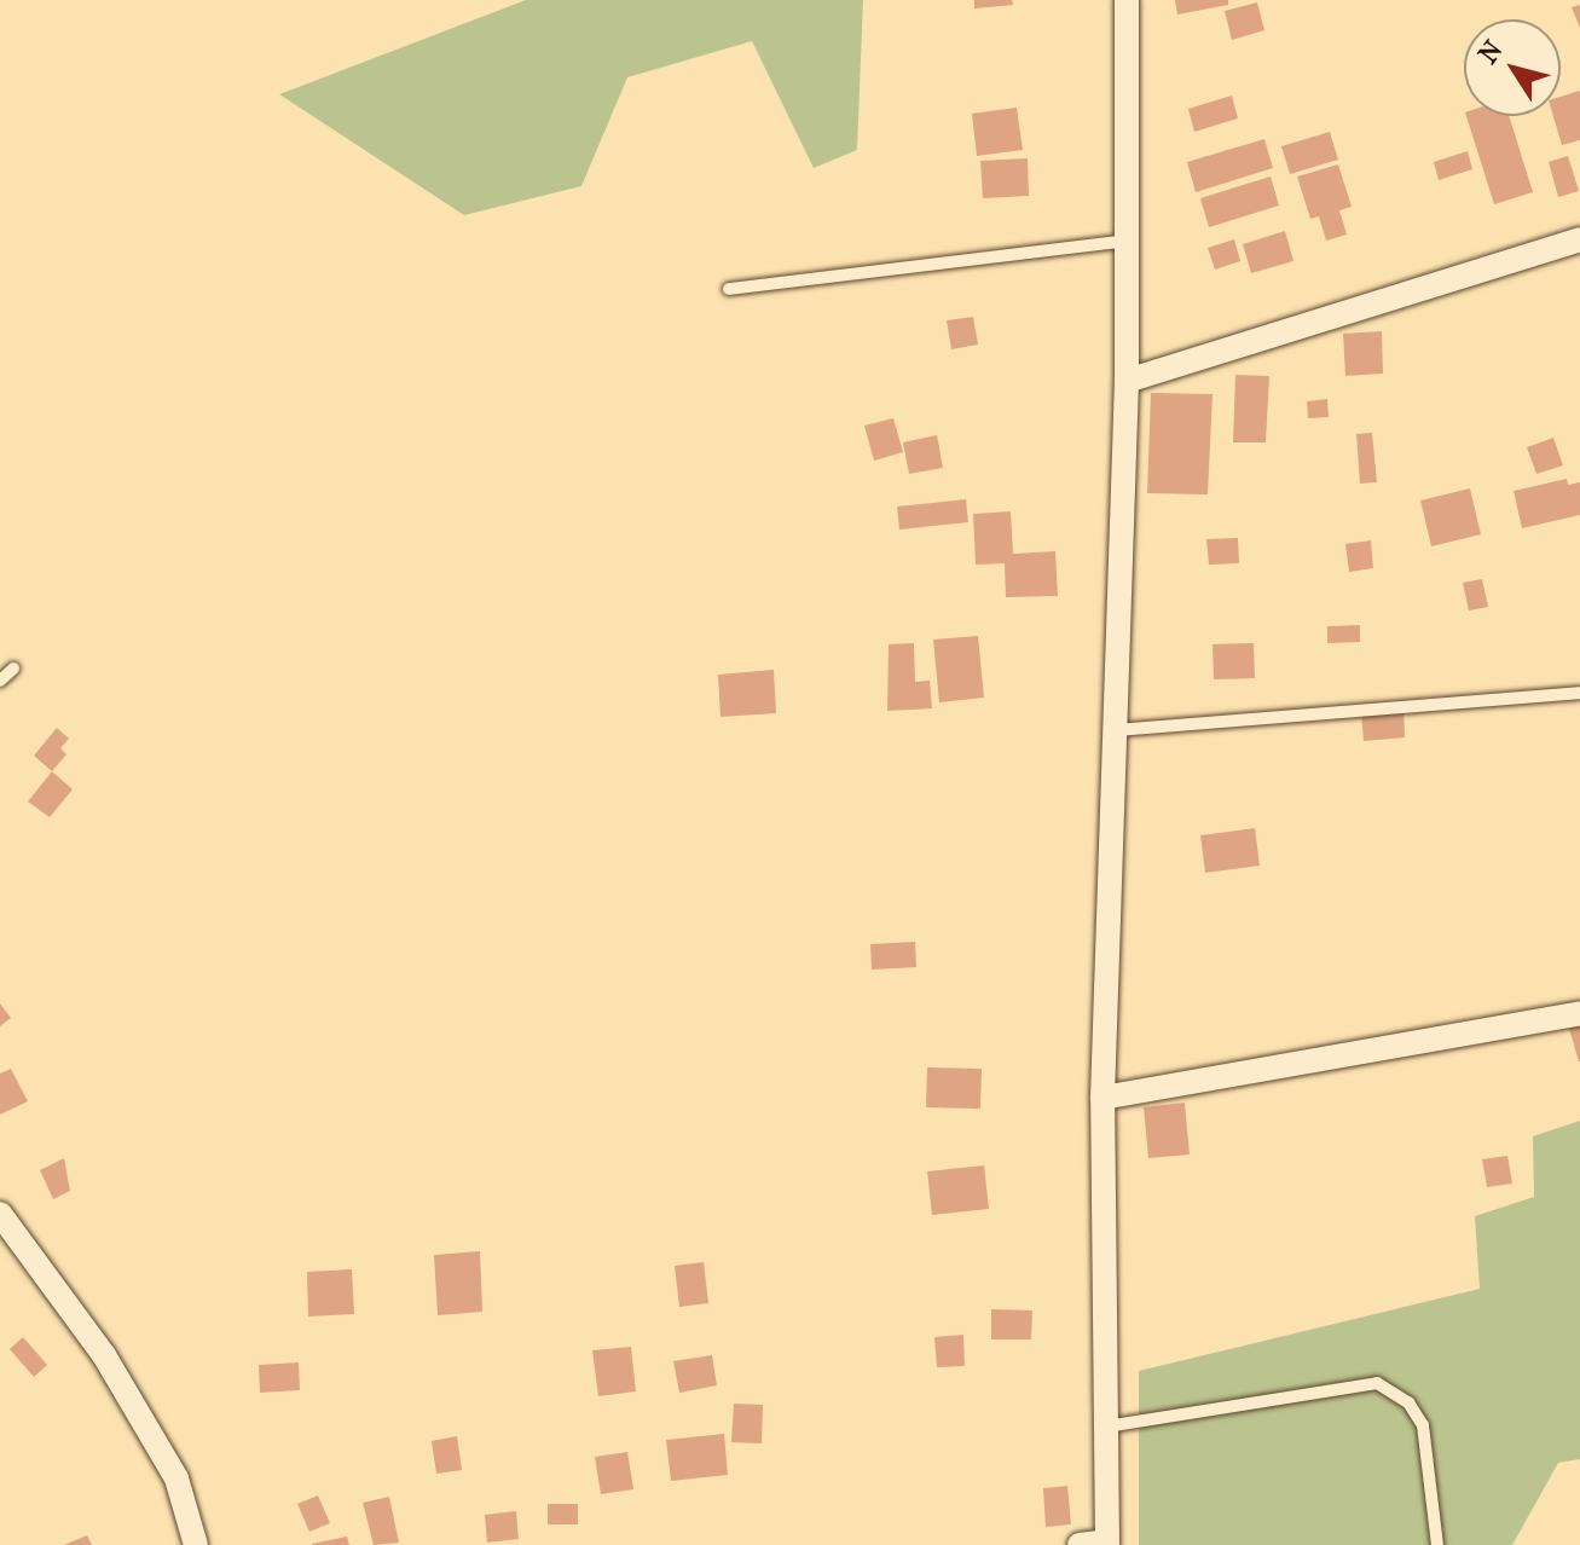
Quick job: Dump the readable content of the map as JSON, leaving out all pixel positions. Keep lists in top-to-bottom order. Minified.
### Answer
{"north":"top left"}
